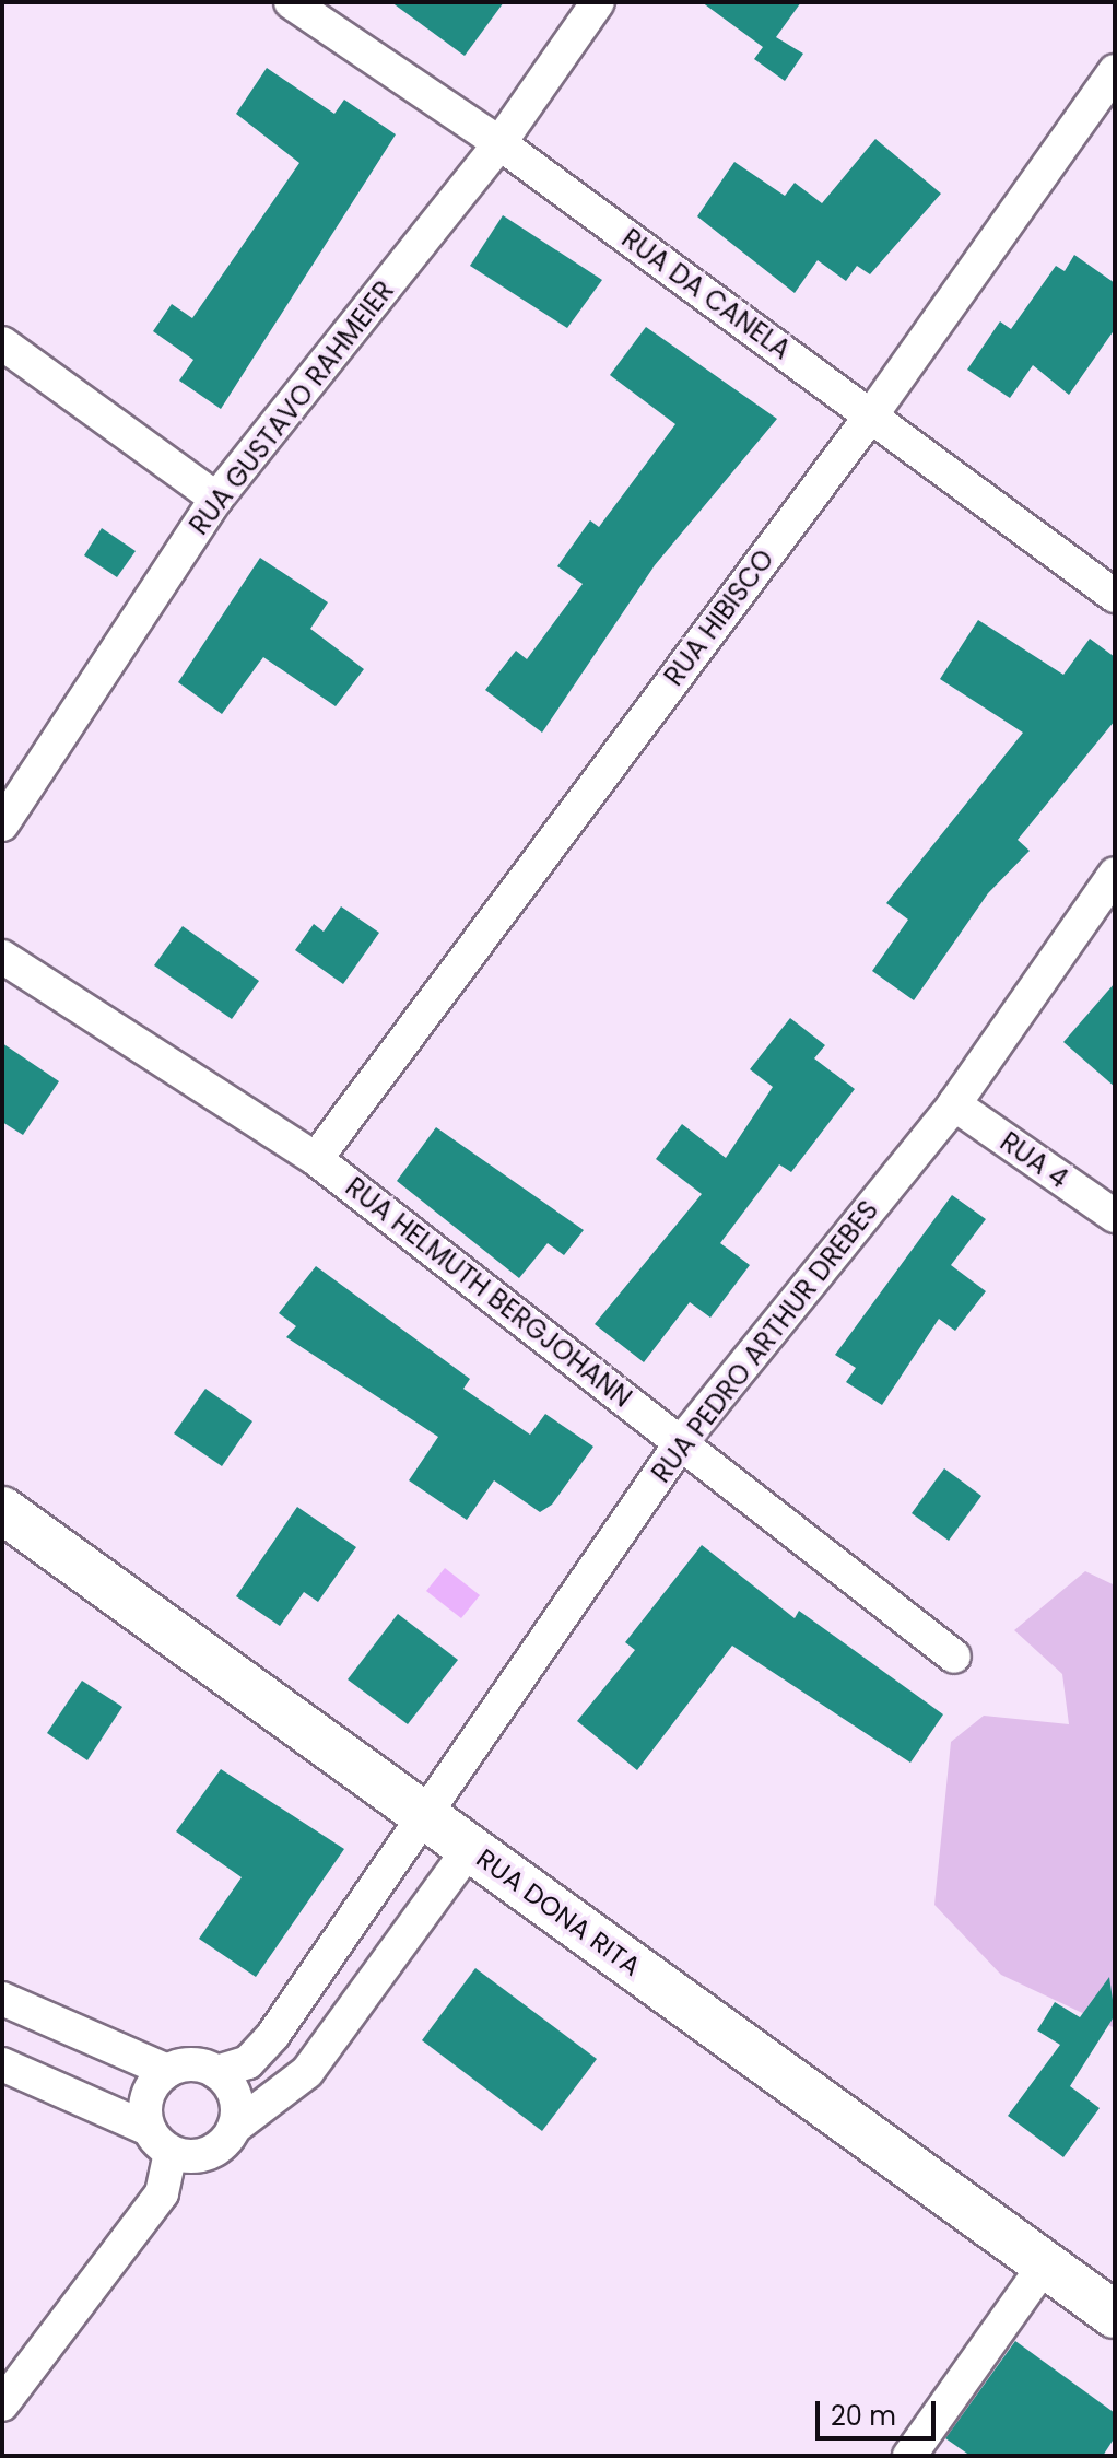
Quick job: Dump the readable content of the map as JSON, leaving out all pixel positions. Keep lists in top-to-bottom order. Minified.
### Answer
{"streets":{"main road":["RUA DONA RITA"],"street":["RUA DA CANELA","RUA GUSTAVO RAHMEIER","RUA HIBISCO","RUA 4","RUA HELMUTH BERGJOHANN","RUA PEDRO ARTHUR DREBES"]},"crossings":[["RUA DA CANELA","RUA GUSTAVO RAHMEIER"],["RUA DA CANELA","RUA HIBISCO"],["RUA HIBISCO","RUA HELMUTH BERGJOHANN"],["RUA 4","RUA PEDRO ARTHUR DREBES"],["RUA HELMUTH BERGJOHANN","RUA PEDRO ARTHUR DREBES"],["RUA PEDRO ARTHUR DREBES","RUA DONA RITA"]],"scale_bar":"20 m"}
